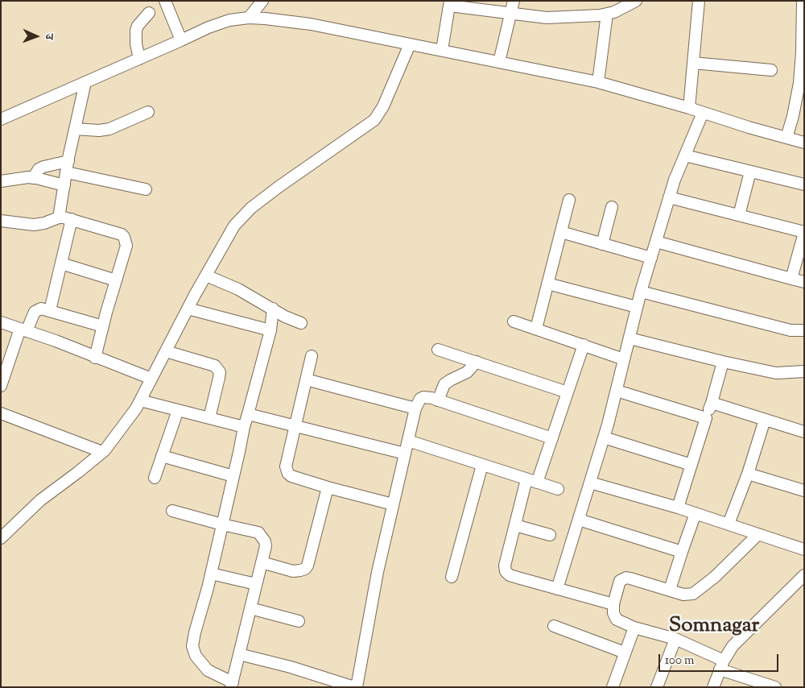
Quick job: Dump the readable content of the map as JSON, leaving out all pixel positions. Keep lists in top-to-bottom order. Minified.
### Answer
{"districts":["Somnagar"],"scale_bar":"100 m","north":"right"}
